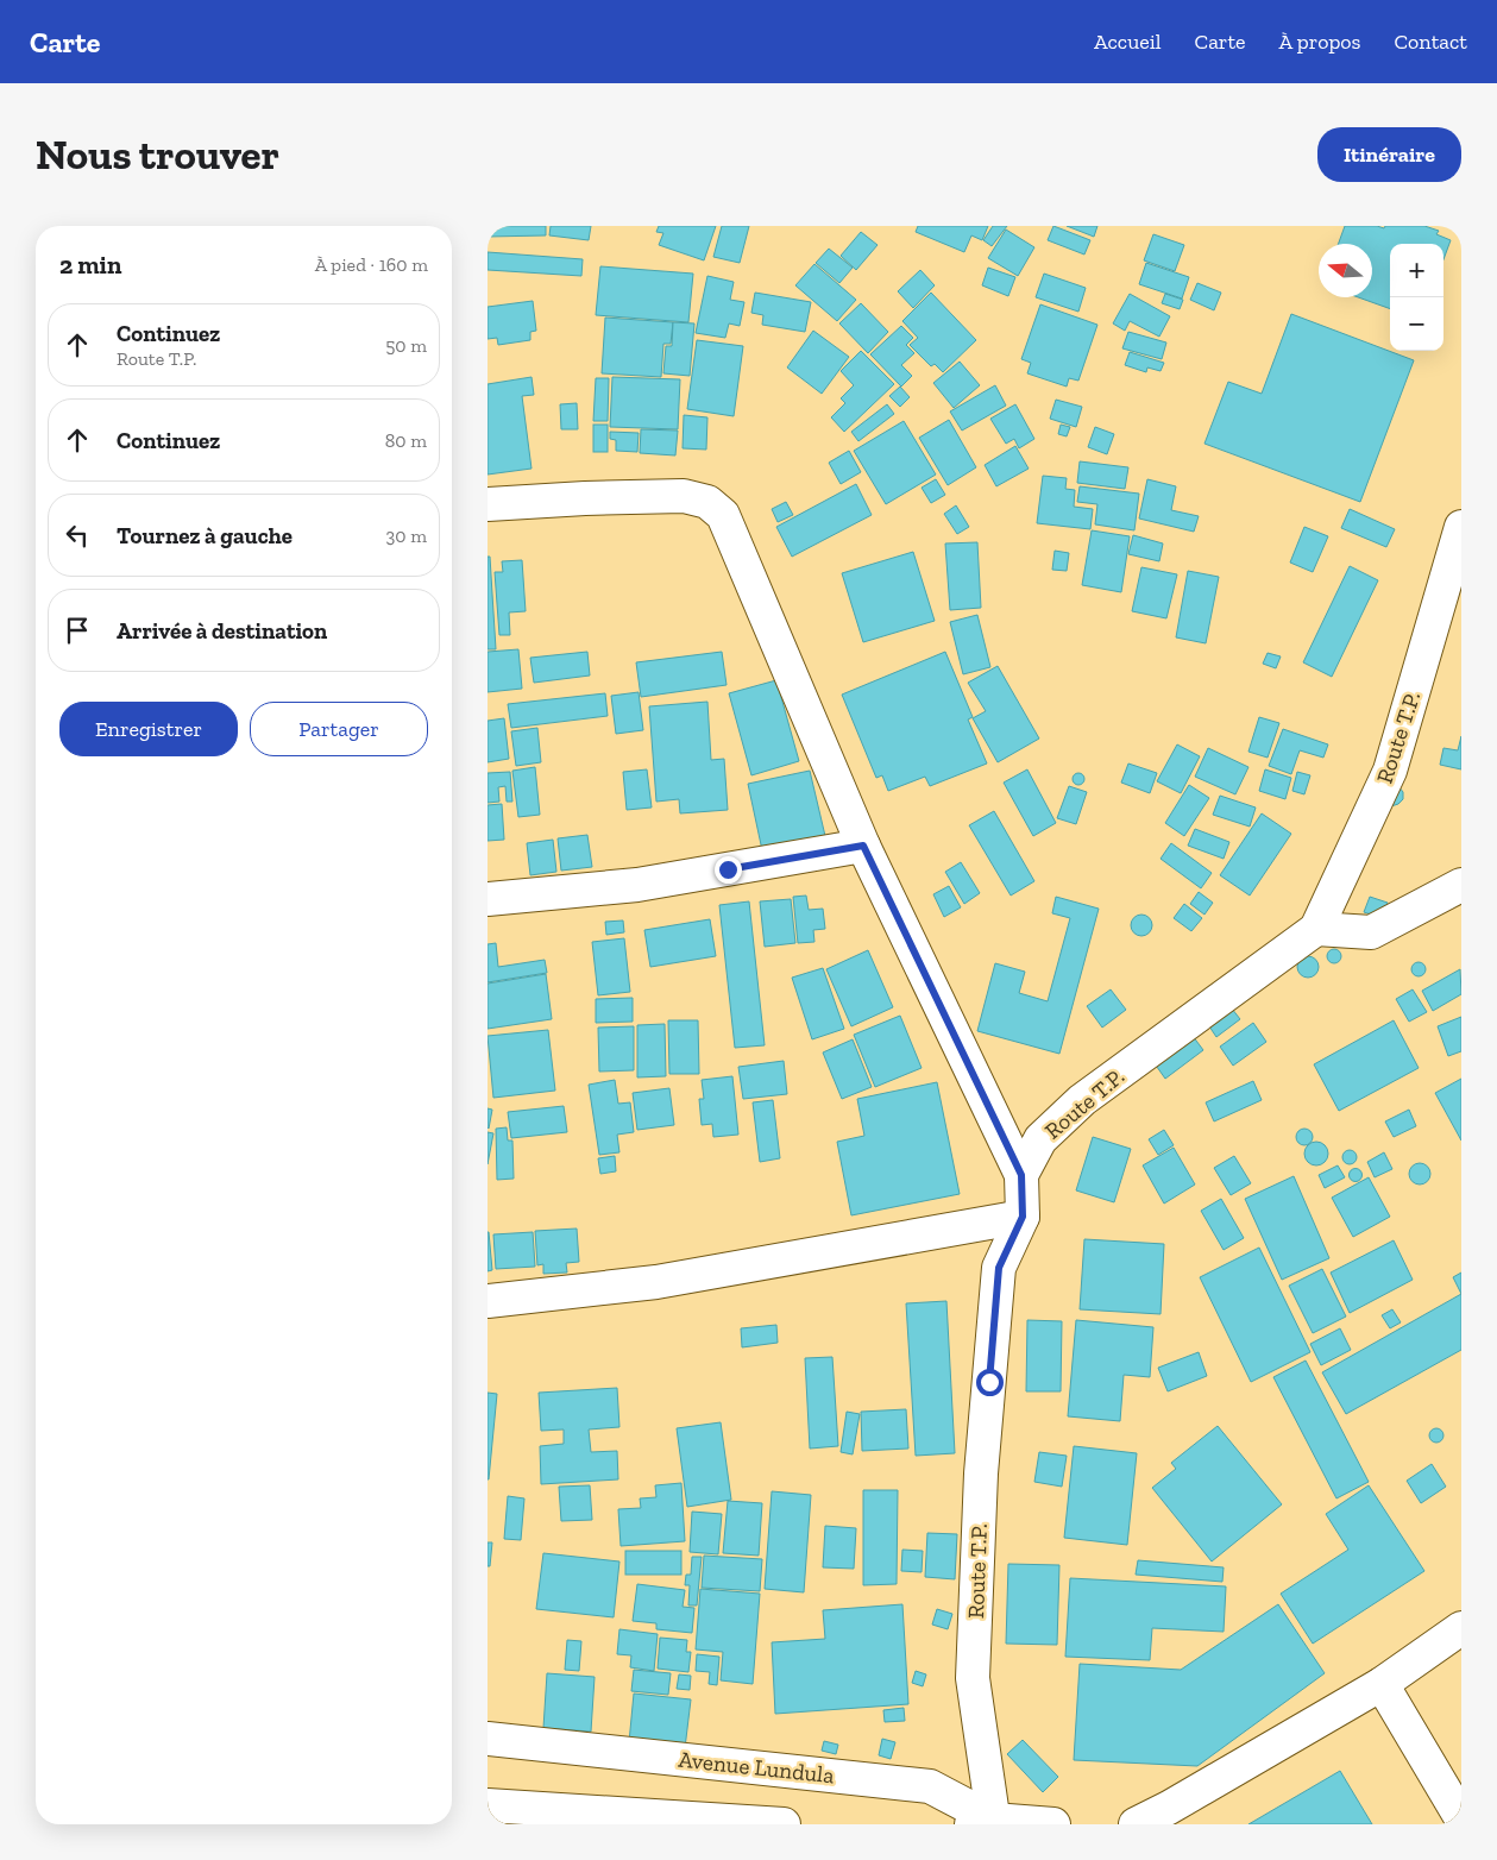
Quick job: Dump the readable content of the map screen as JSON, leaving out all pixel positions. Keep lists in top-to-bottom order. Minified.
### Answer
{"streets":{"street":["Route T.P.","Avenue Lundula"]},"crossings":[["Route T.P.","Avenue Lundula"]],"north":"left","page":{"header":"Carte","nav":["Accueil","Carte","À propos","Contact"],"buttons":["Itinéraire",["Enregistrer","Partager"]],"title":"Nous trouver","heading":["2 min","À pied · 160 m"],"map_buttons":["+","−"],"list":[["Continuez","Route T.P.","50 m"],["Continuez","80 m"],["Tournez à gauche","30 m"],"Arrivée à destination"]}}
